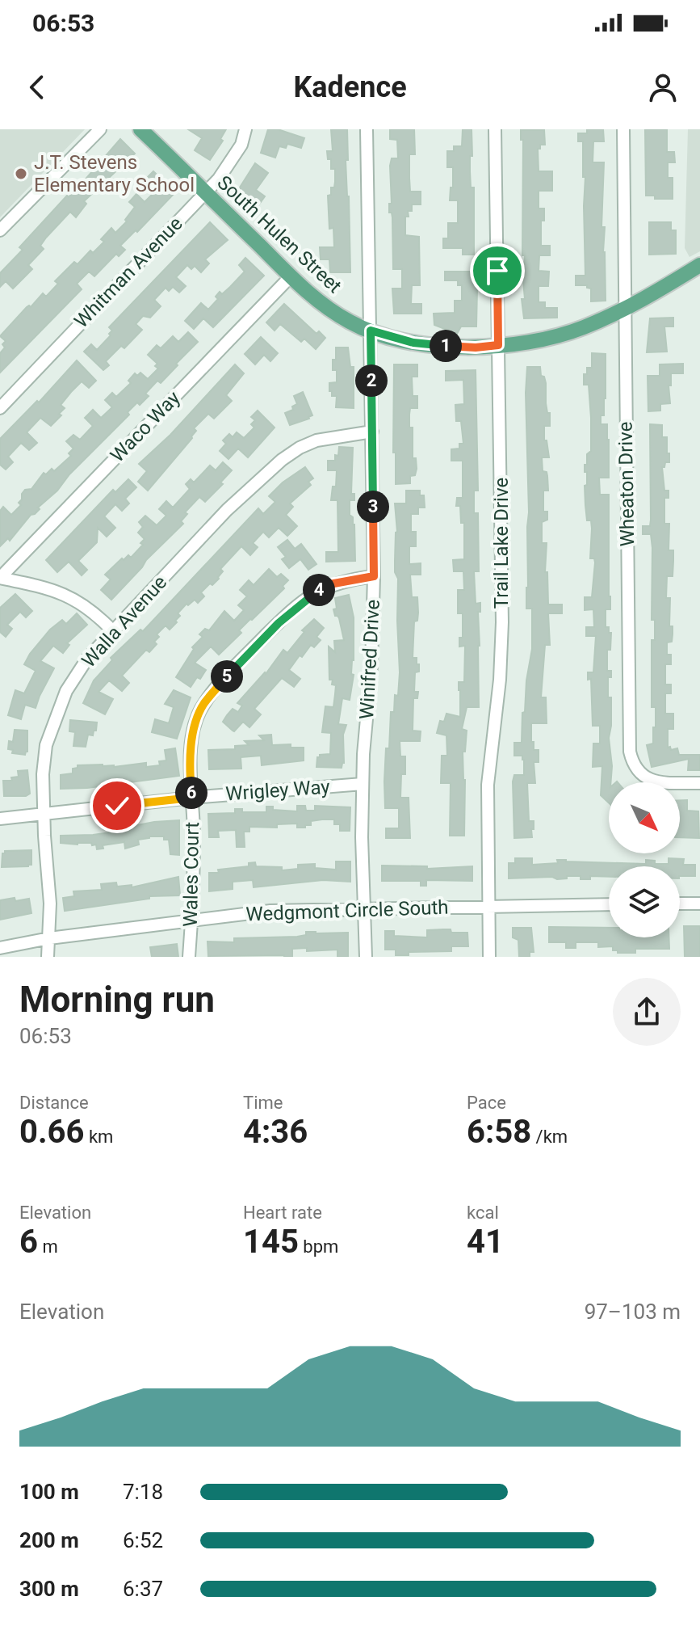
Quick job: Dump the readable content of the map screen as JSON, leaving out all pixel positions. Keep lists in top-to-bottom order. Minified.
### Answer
{"streets":{"main road":["South Hulen Street"],"street":["Whitman Avenue","Waco Way","Wheaton Drive","Trail Lake Drive","Walla Avenue","Winifred Drive","Wrigley Way","Wales Court","Wedgmont Circle South"]},"crossings":[["South Hulen Street","Whitman Avenue"],["South Hulen Street","Waco Way"],["South Hulen Street","Wheaton Drive"],["South Hulen Street","Trail Lake Drive"],["South Hulen Street","Winifred Drive"],["Trail Lake Drive","Wedgmont Circle South"],["Walla Avenue","Winifred Drive"],["Walla Avenue","Wrigley Way"],["Walla Avenue","Wedgmont Circle South"],["Winifred Drive","Wrigley Way"],["Winifred Drive","Wales Court"],["Winifred Drive","Wedgmont Circle South"],["Wrigley Way","Wales Court"],["Wales Court","Wedgmont Circle South"]],"places":["J.T. Stevens Elementary School"],"north":"bottom right","page":{"status":"06:53","header":"Kadence","pins":["1","2","3","4","5","6"],"heading":["Morning run","06:53"],"stats":[["Distance","0.66 km"],["Time","4:36"],["Pace","6:58 /km"],["Elevation","6 m"],["Heart rate","145 bpm"],["kcal","41"]],"chart":["Elevation","97–103 m"],"list":[{"name":"100 m","note":"7:18"},{"name":"200 m","note":"6:52"},{"name":"300 m","note":"6:37"}]}}
